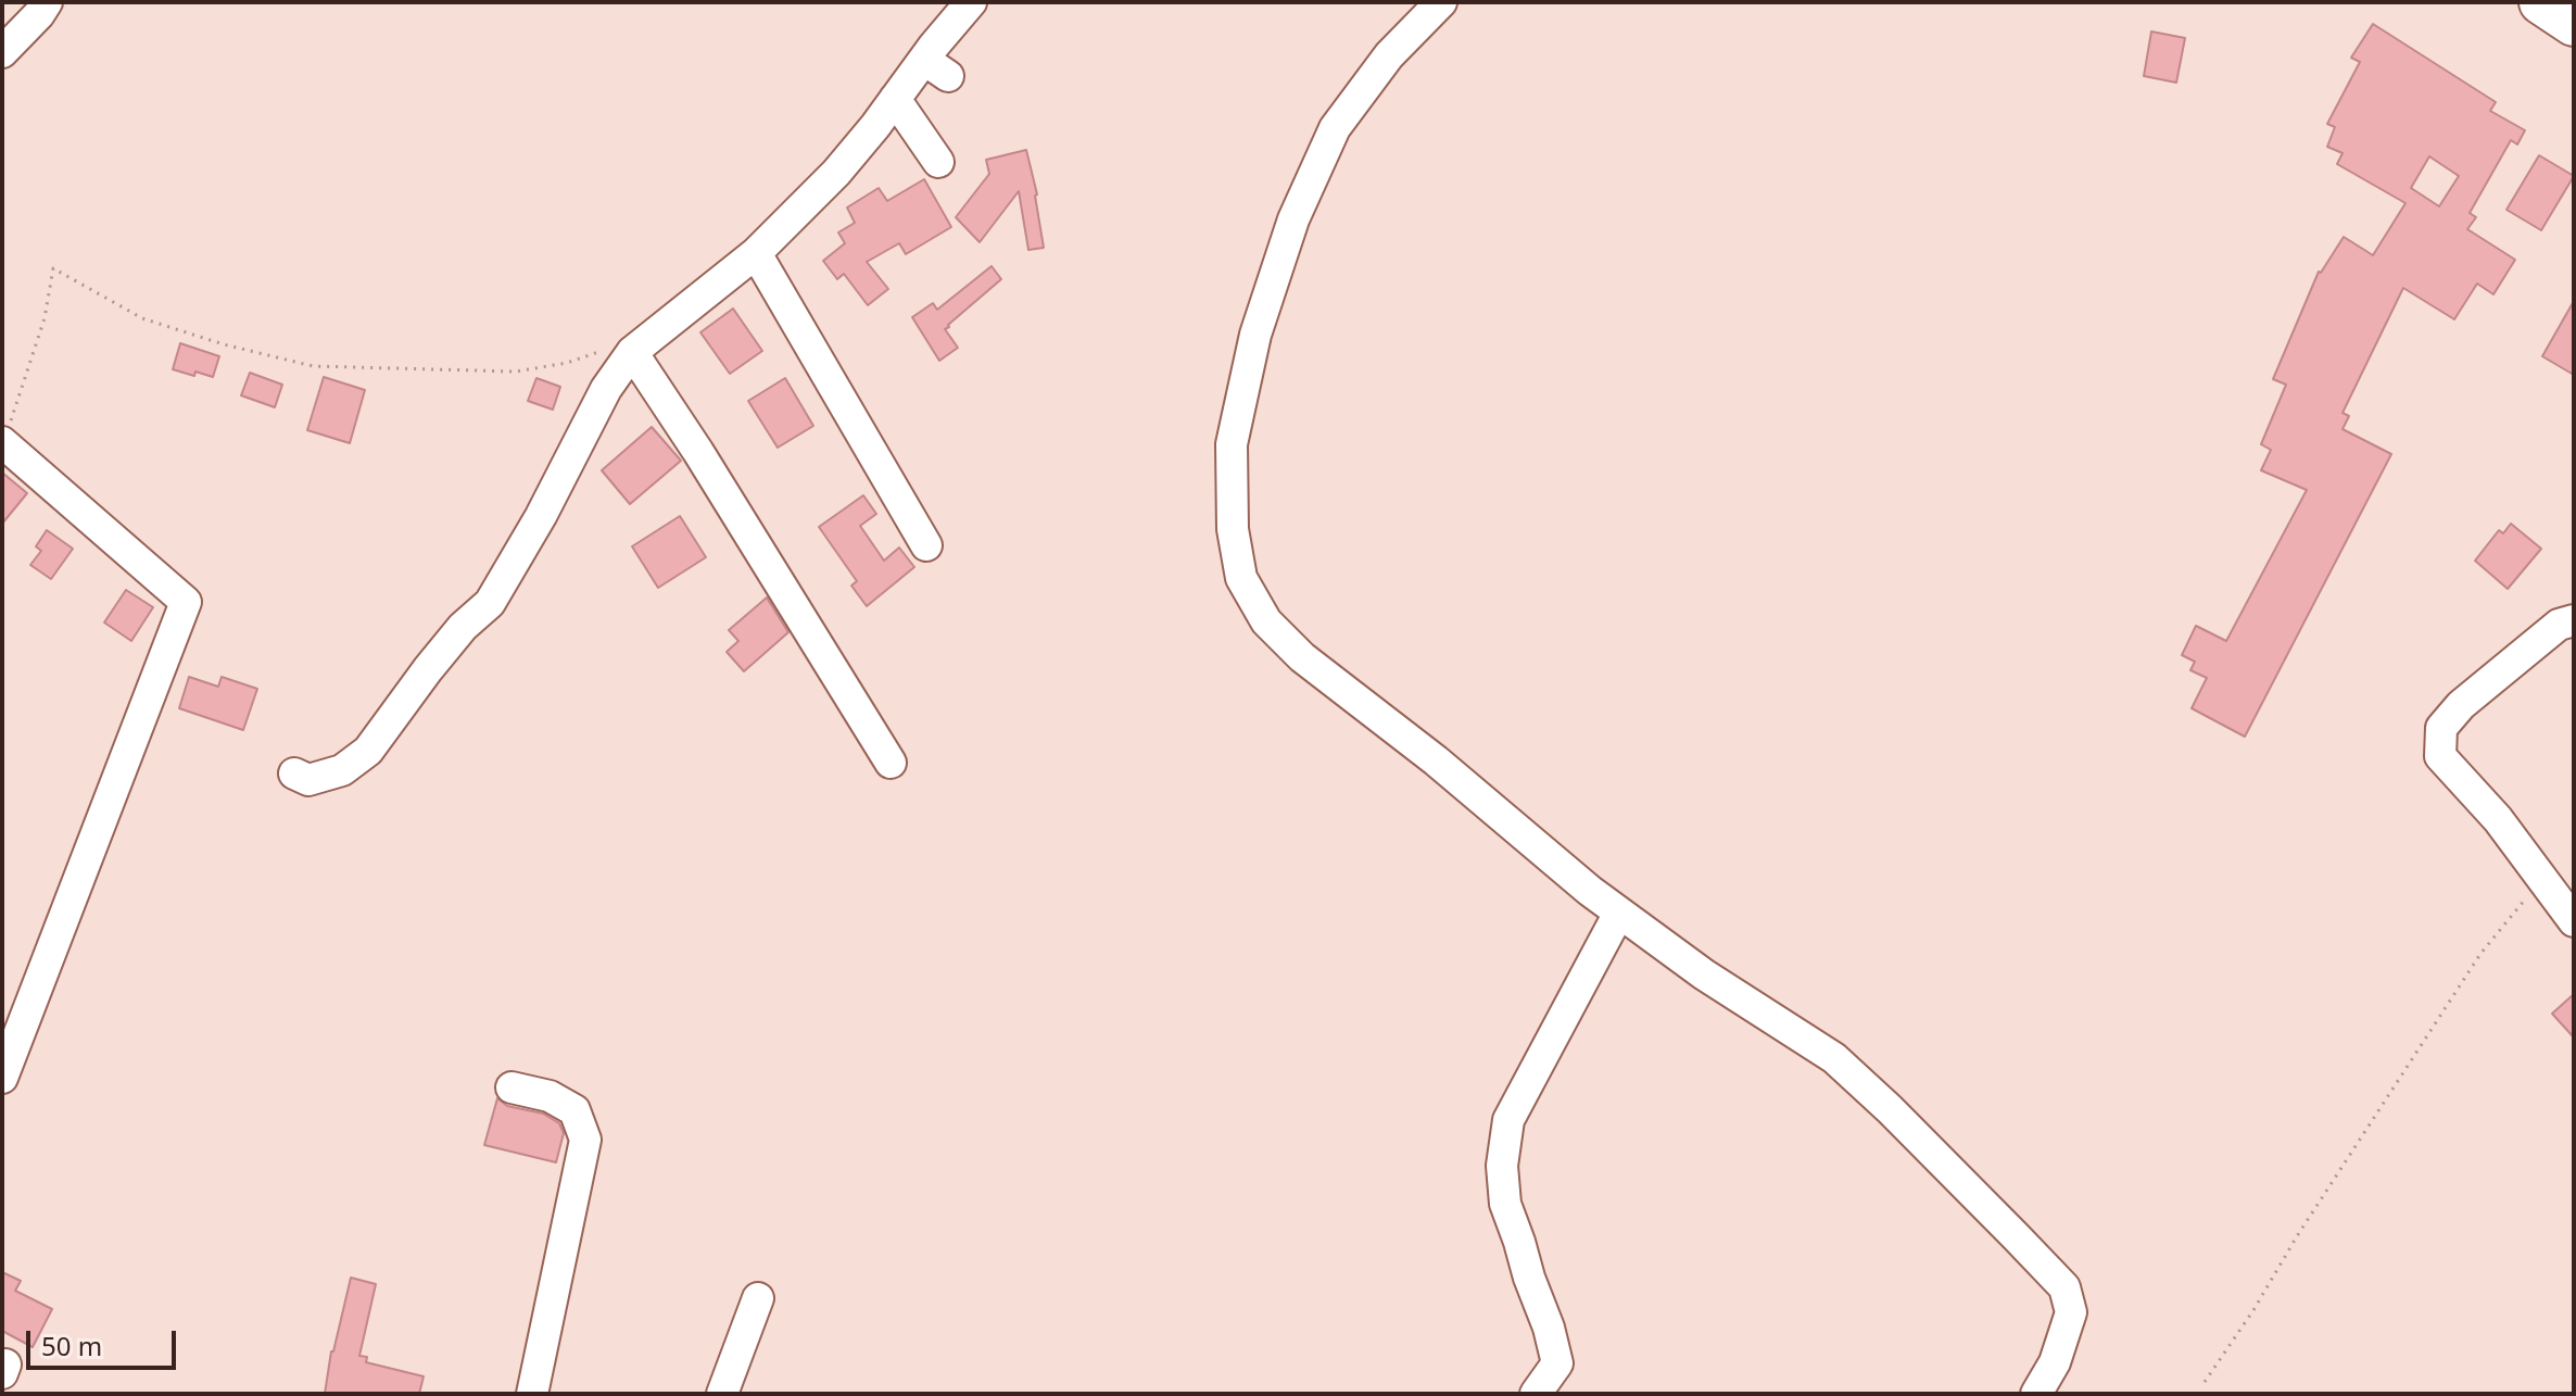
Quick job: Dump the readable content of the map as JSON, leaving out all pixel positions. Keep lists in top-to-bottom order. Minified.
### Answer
{"scale_bar":"50 m"}
